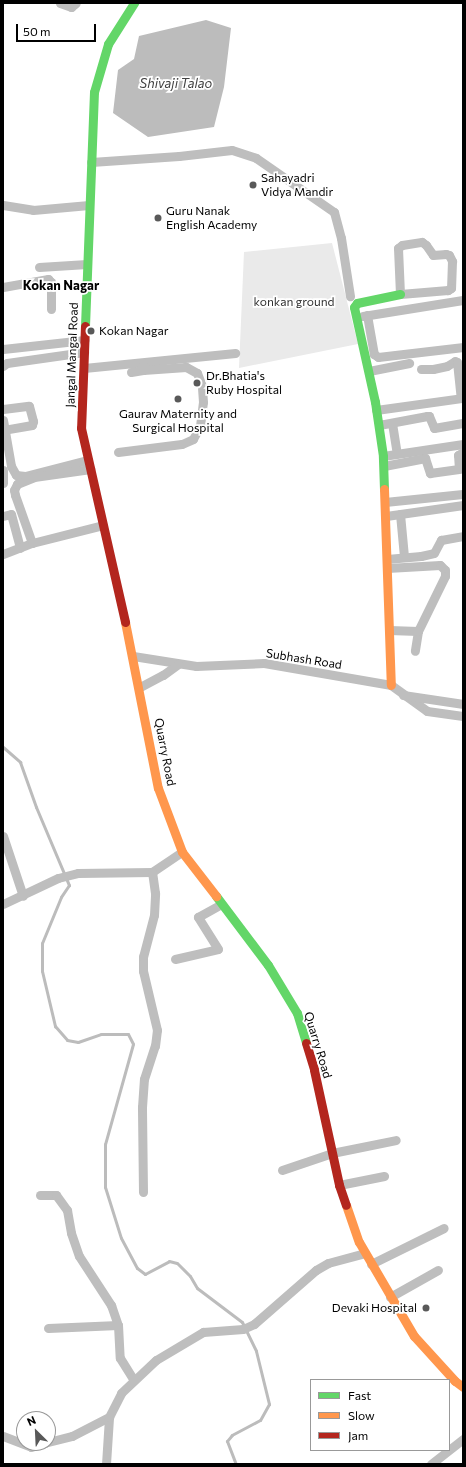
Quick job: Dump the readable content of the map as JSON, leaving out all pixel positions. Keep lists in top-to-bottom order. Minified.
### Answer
{"streets":{"main road":["Jangal Mangal Road","Quarry Road"],"street":["Subhash Road"]},"crossings":[["Jangal Mangal Road","Subhash Road"],["Jangal Mangal Road","Quarry Road"]],"districts":["Kokan Nagar"],"water":["Shivaji Talao"],"parks":["konkan ground"],"places":["Sahayadri Vidya Mandir","Guru Nanak English Academy","Kokan Nagar","Dr.Bhatia's Ruby Hospital","Gaurav Maternity and Surgical Hospital","Devaki Hospital"],"legend":["Fast","Slow","Jam"],"scale_bar":"50 m","north":"top left"}
